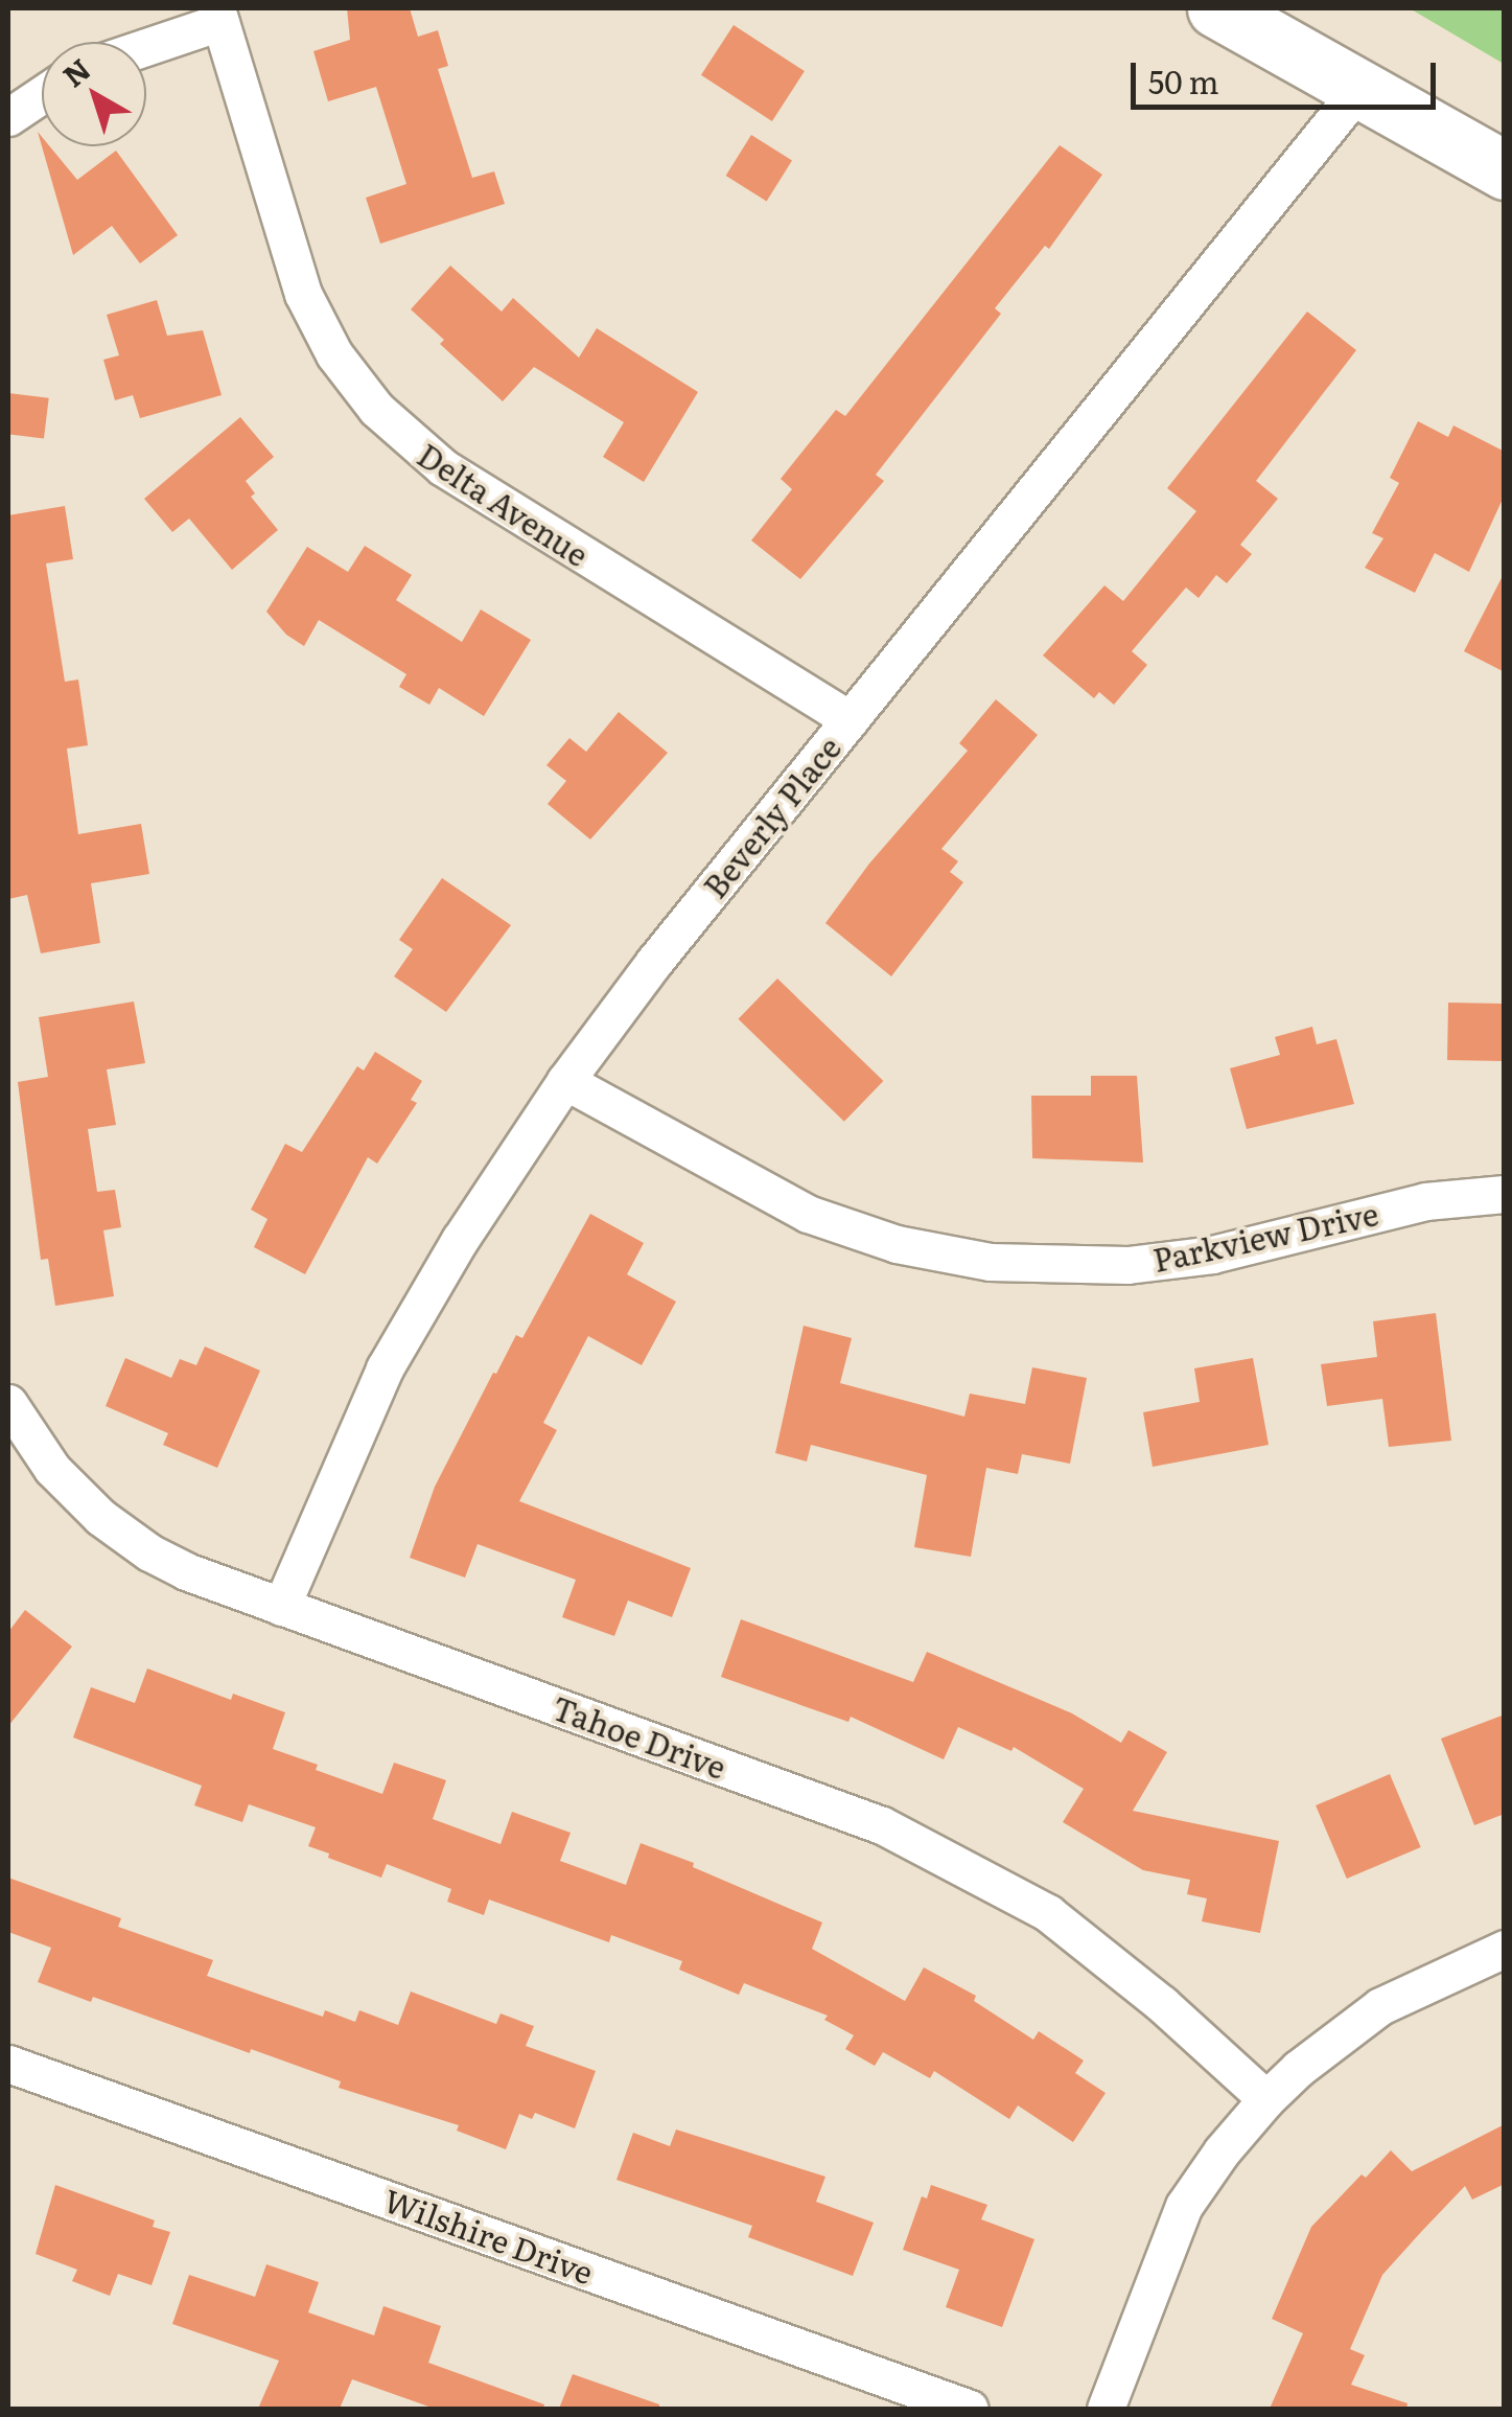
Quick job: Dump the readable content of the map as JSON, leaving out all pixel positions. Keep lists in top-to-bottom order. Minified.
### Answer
{"streets":{"street":["Delta Avenue","Beverly Place","Parkview Drive","Tahoe Drive","Wilshire Drive"]},"crossings":[["Delta Avenue","Beverly Place"],["Beverly Place","Parkview Drive"],["Beverly Place","Tahoe Drive"]],"scale_bar":"50 m","north":"top left"}
